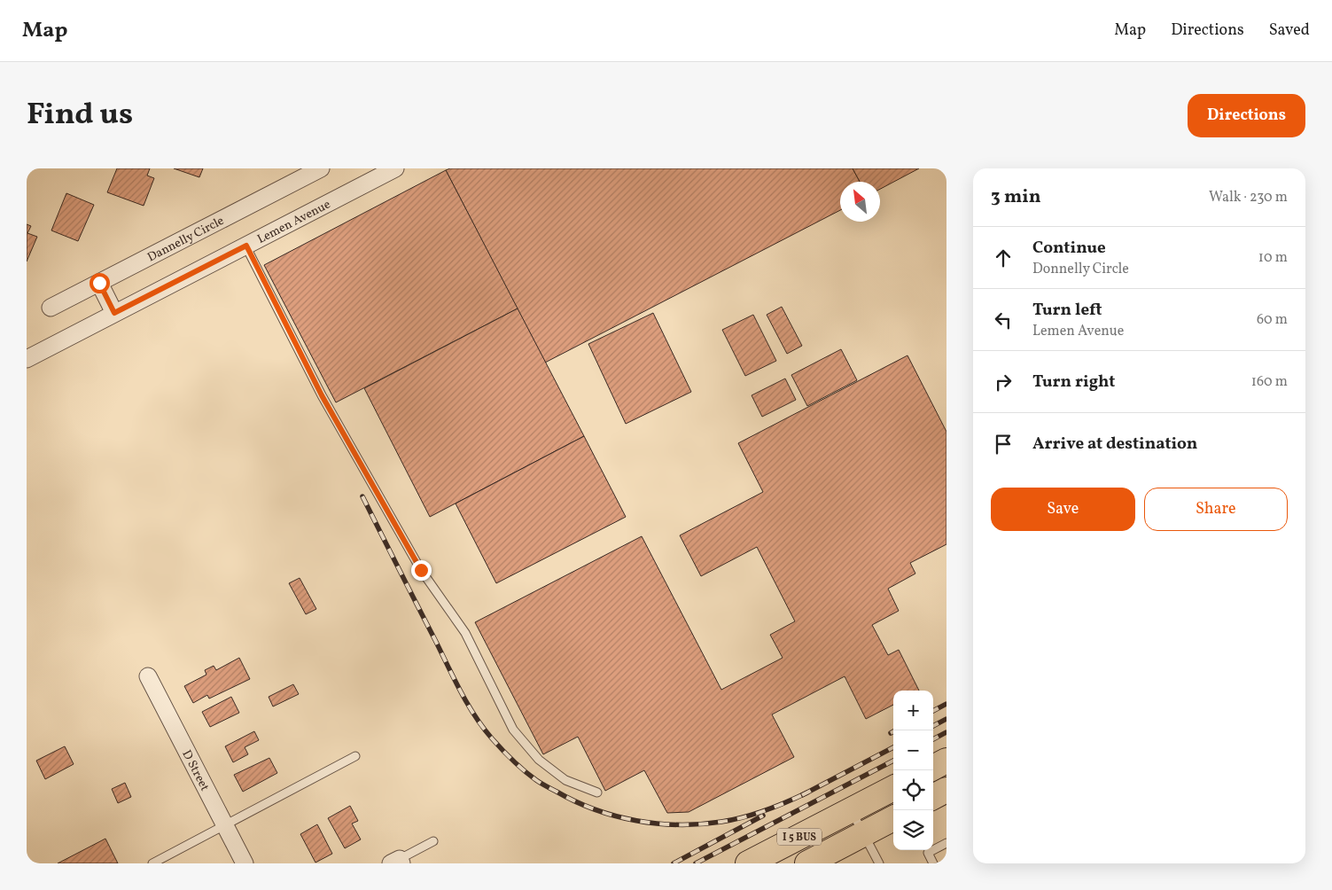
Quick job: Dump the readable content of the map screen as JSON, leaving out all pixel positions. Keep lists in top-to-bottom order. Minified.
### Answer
{"streets":{"main road":["I 5 BUS"],"street":["Lemen Avenue","Dannelly Circle","D Street"]},"north":"top left","page":{"header":"Map","nav":["Map","Directions","Saved"],"title":"Find us","buttons":["Directions",["Save","Share"]],"heading":["3 min","Walk · 230 m"],"list":[["Continue","Donnelly Circle","10 m"],["Turn left","Lemen Avenue","60 m"],["Turn right","160 m"],"Arrive at destination"],"map_buttons":["+","−"]}}
